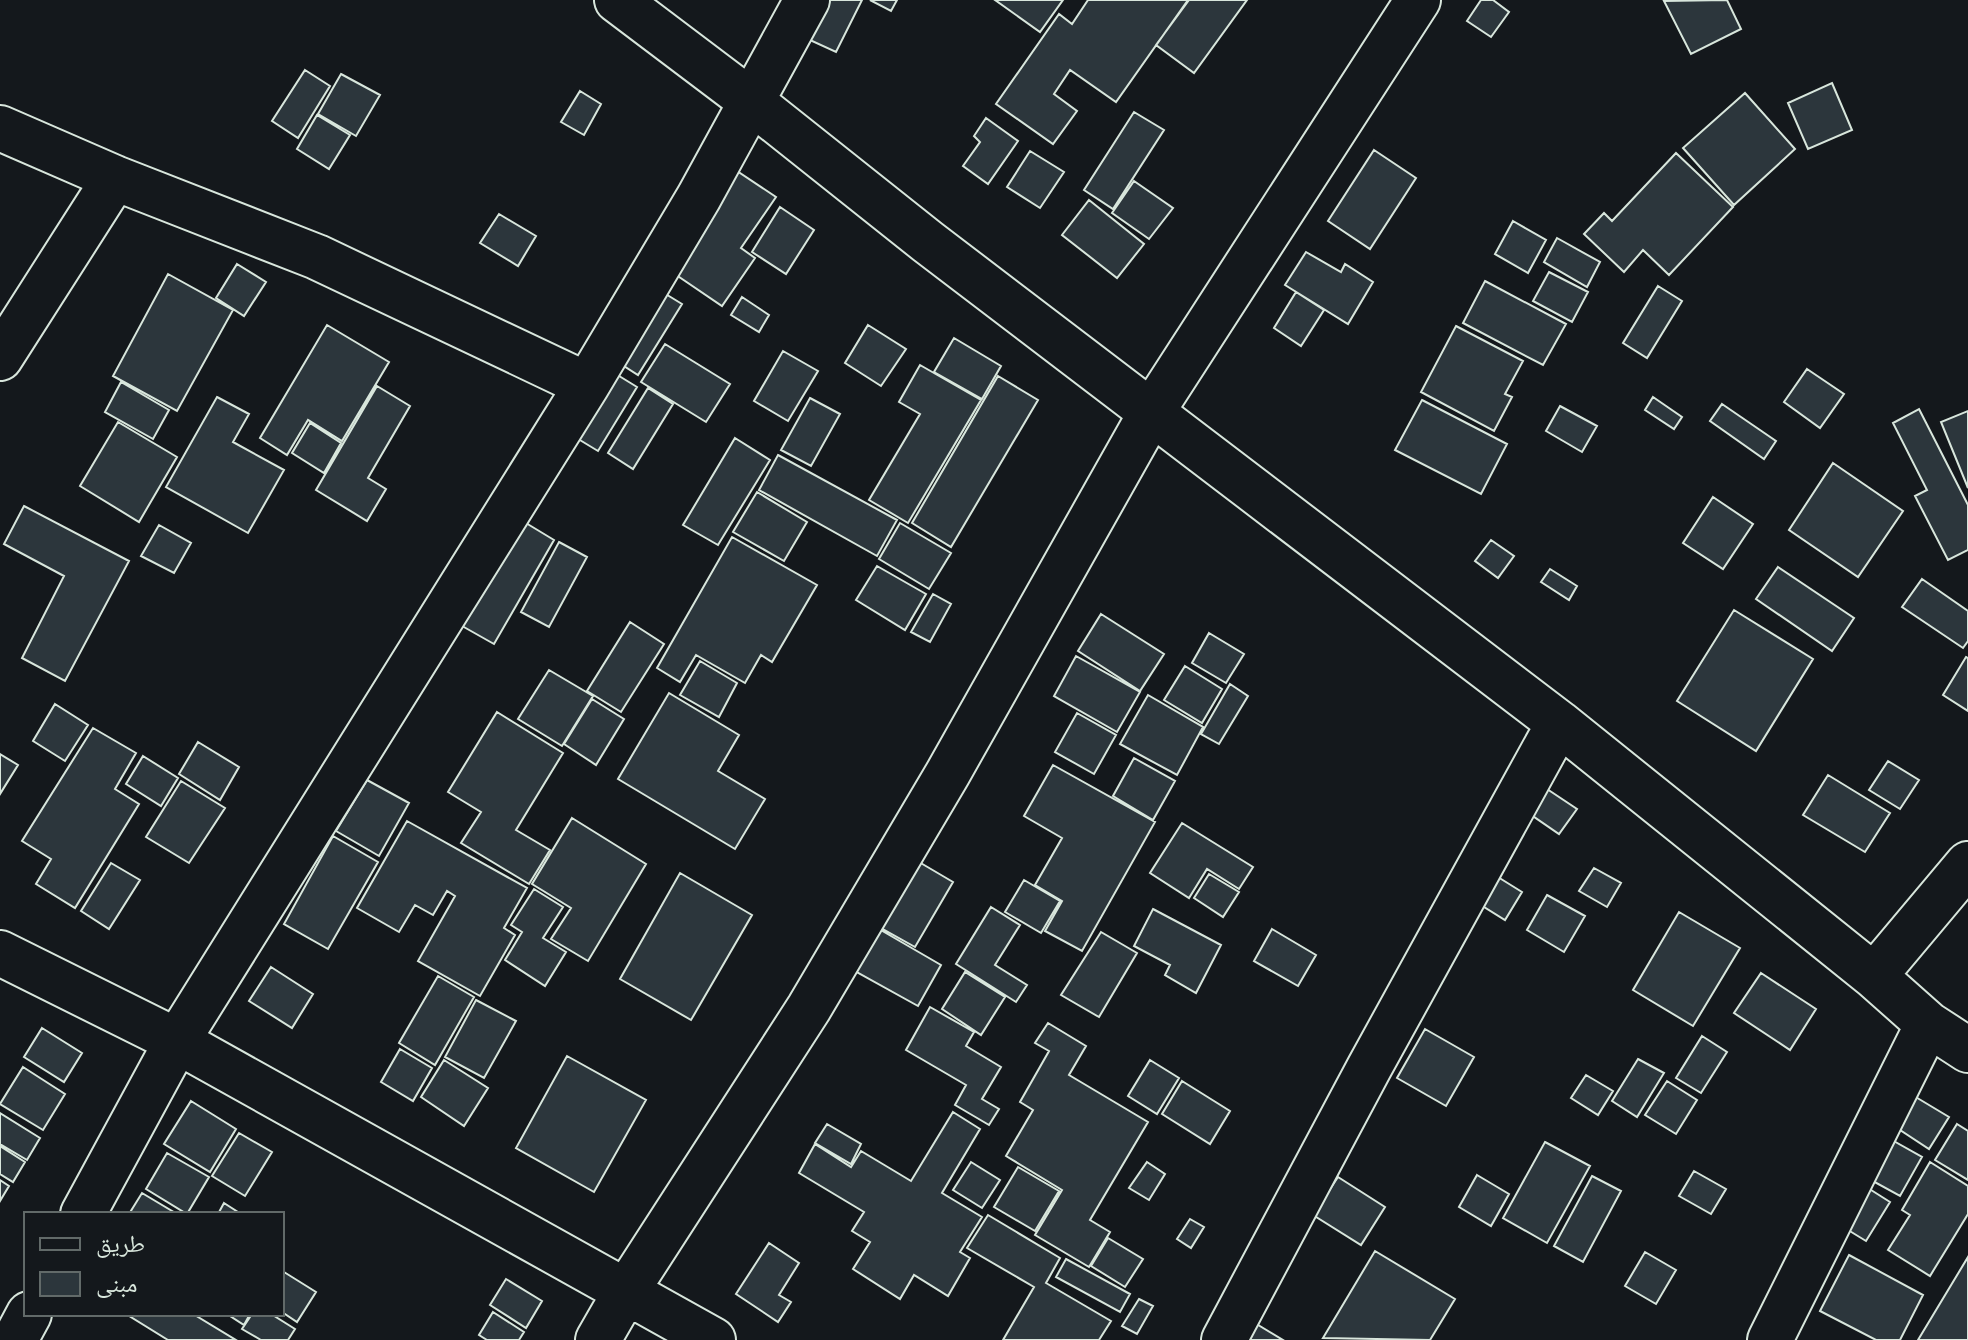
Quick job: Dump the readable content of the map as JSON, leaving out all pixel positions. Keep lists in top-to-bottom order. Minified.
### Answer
{"legend":["طريق","مبنى"]}
